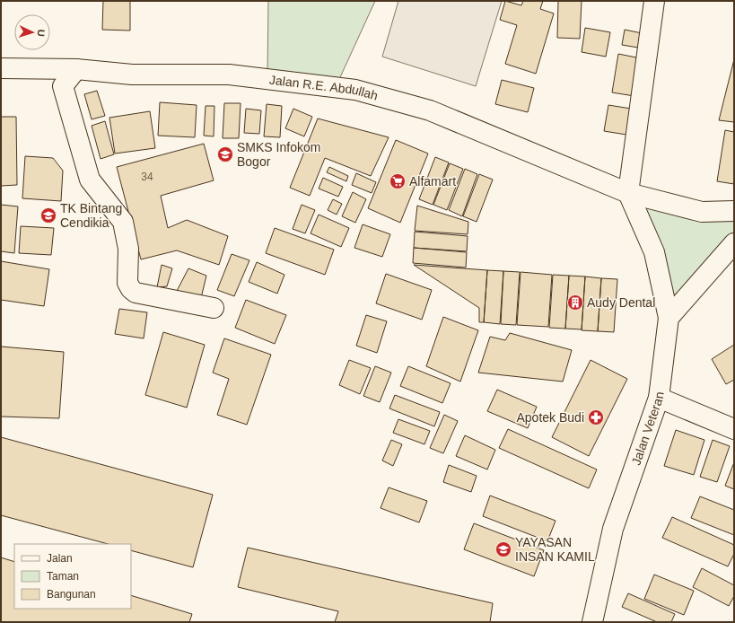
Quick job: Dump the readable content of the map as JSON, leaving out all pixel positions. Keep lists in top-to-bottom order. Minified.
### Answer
{"streets":{"main road":["Jalan R.E. Abdullah","Jalan Veteran"]},"places":{"school or university":["SMKS Infokom Bogor","TK Bintang Cendikia","YAYASAN INSAN KAMIL"],"supermarket":["Alfamart"],"building":["Audy Dental"],"pharmacy":["Apotek Budi"]},"house_numbers":["34"],"legend":["Jalan","Taman","Bangunan"],"north":"right"}
